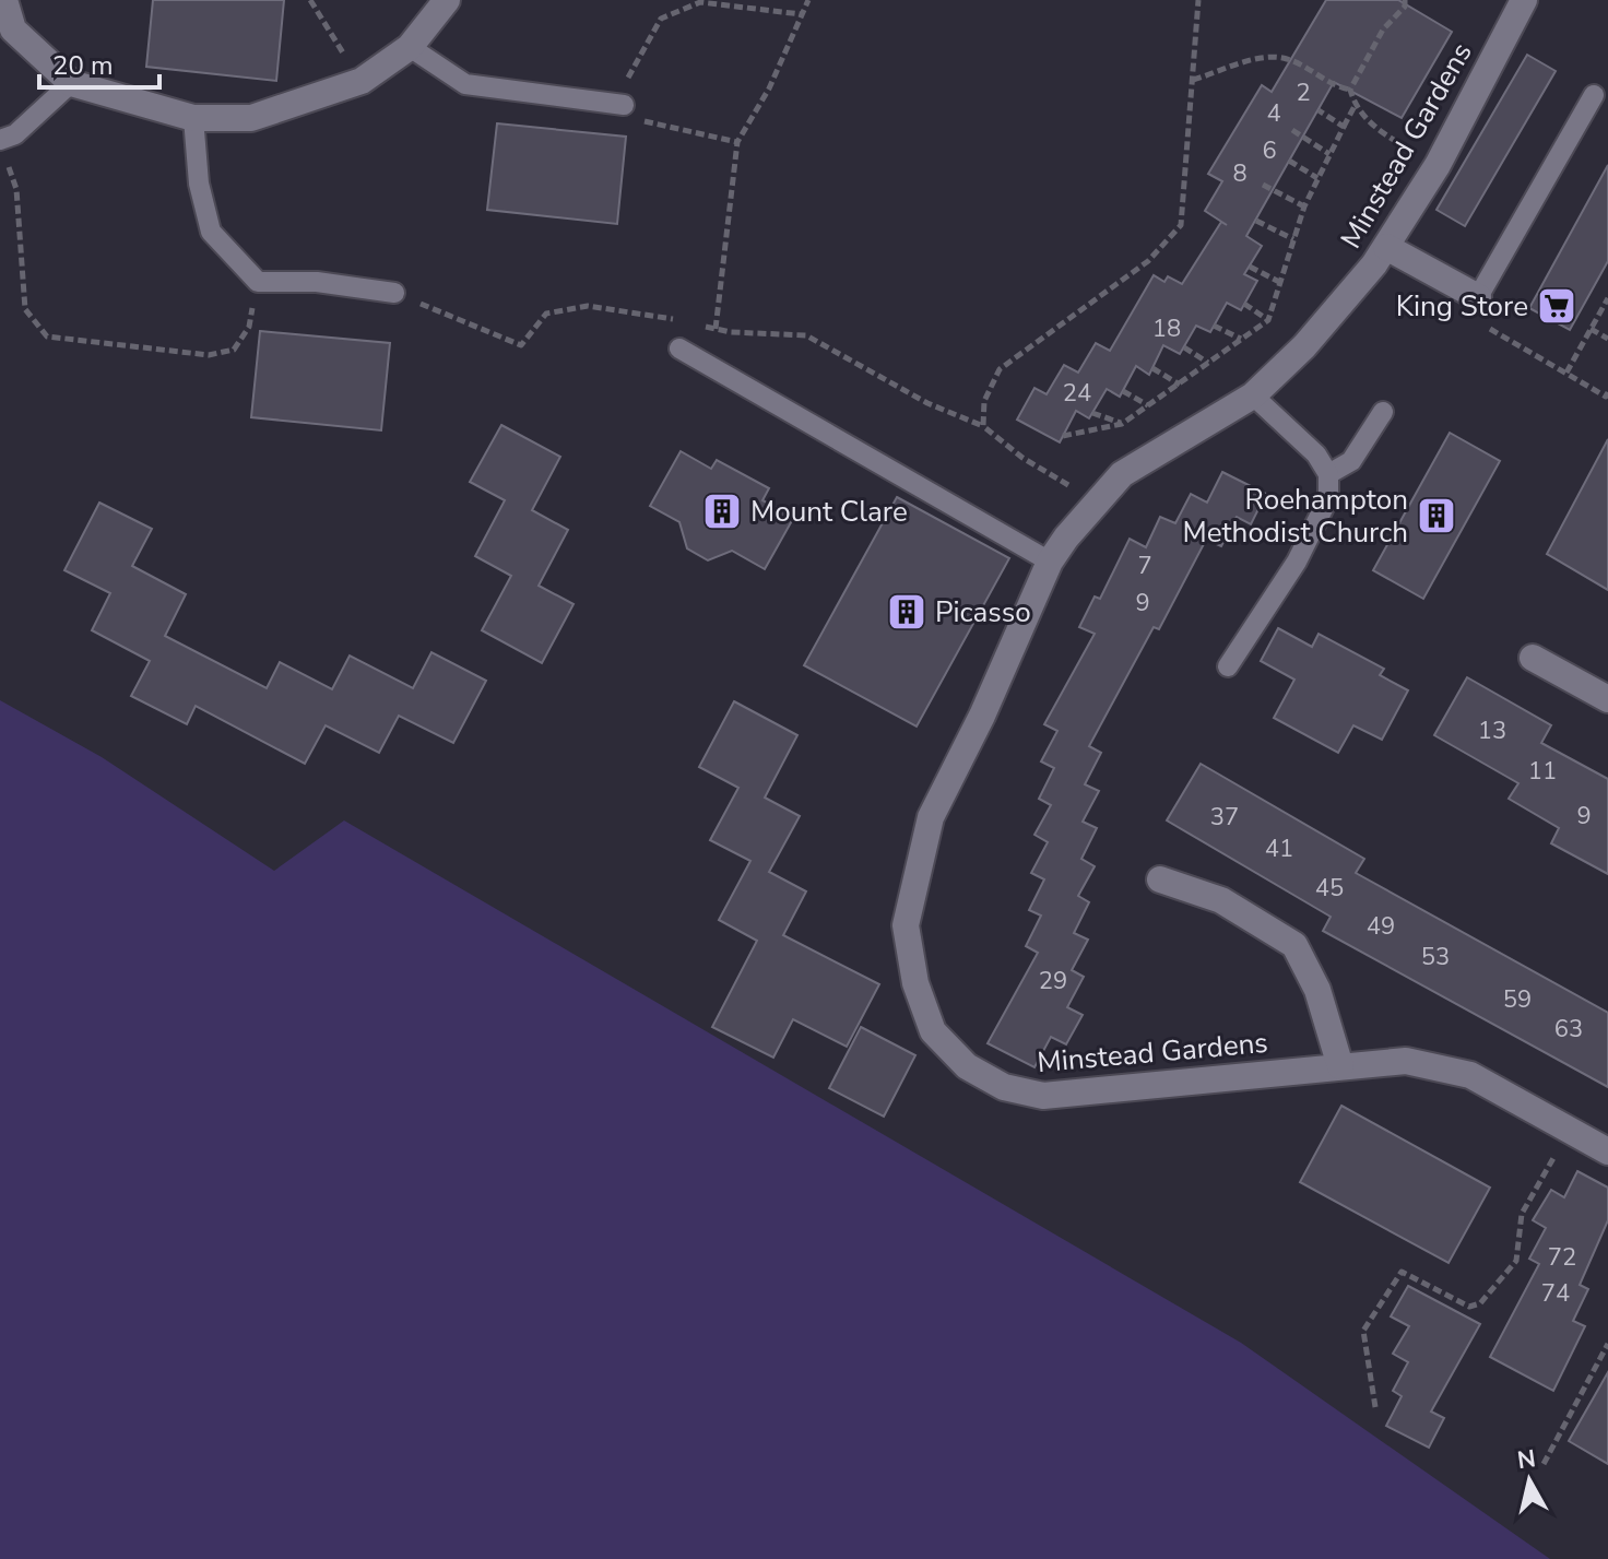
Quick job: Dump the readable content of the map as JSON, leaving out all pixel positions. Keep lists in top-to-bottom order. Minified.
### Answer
{"streets":{"street":["Minstead Gardens"]},"places":{"supermarket":["King Store"],"building":["Mount Clare","Roehampton Methodist Church","Picasso"]},"house_numbers":["2","4","6","8","18","24","7","9","13","11","9","37","41","45","49","53","29","59","63","72","74"],"scale_bar":"20 m","north":"top"}
